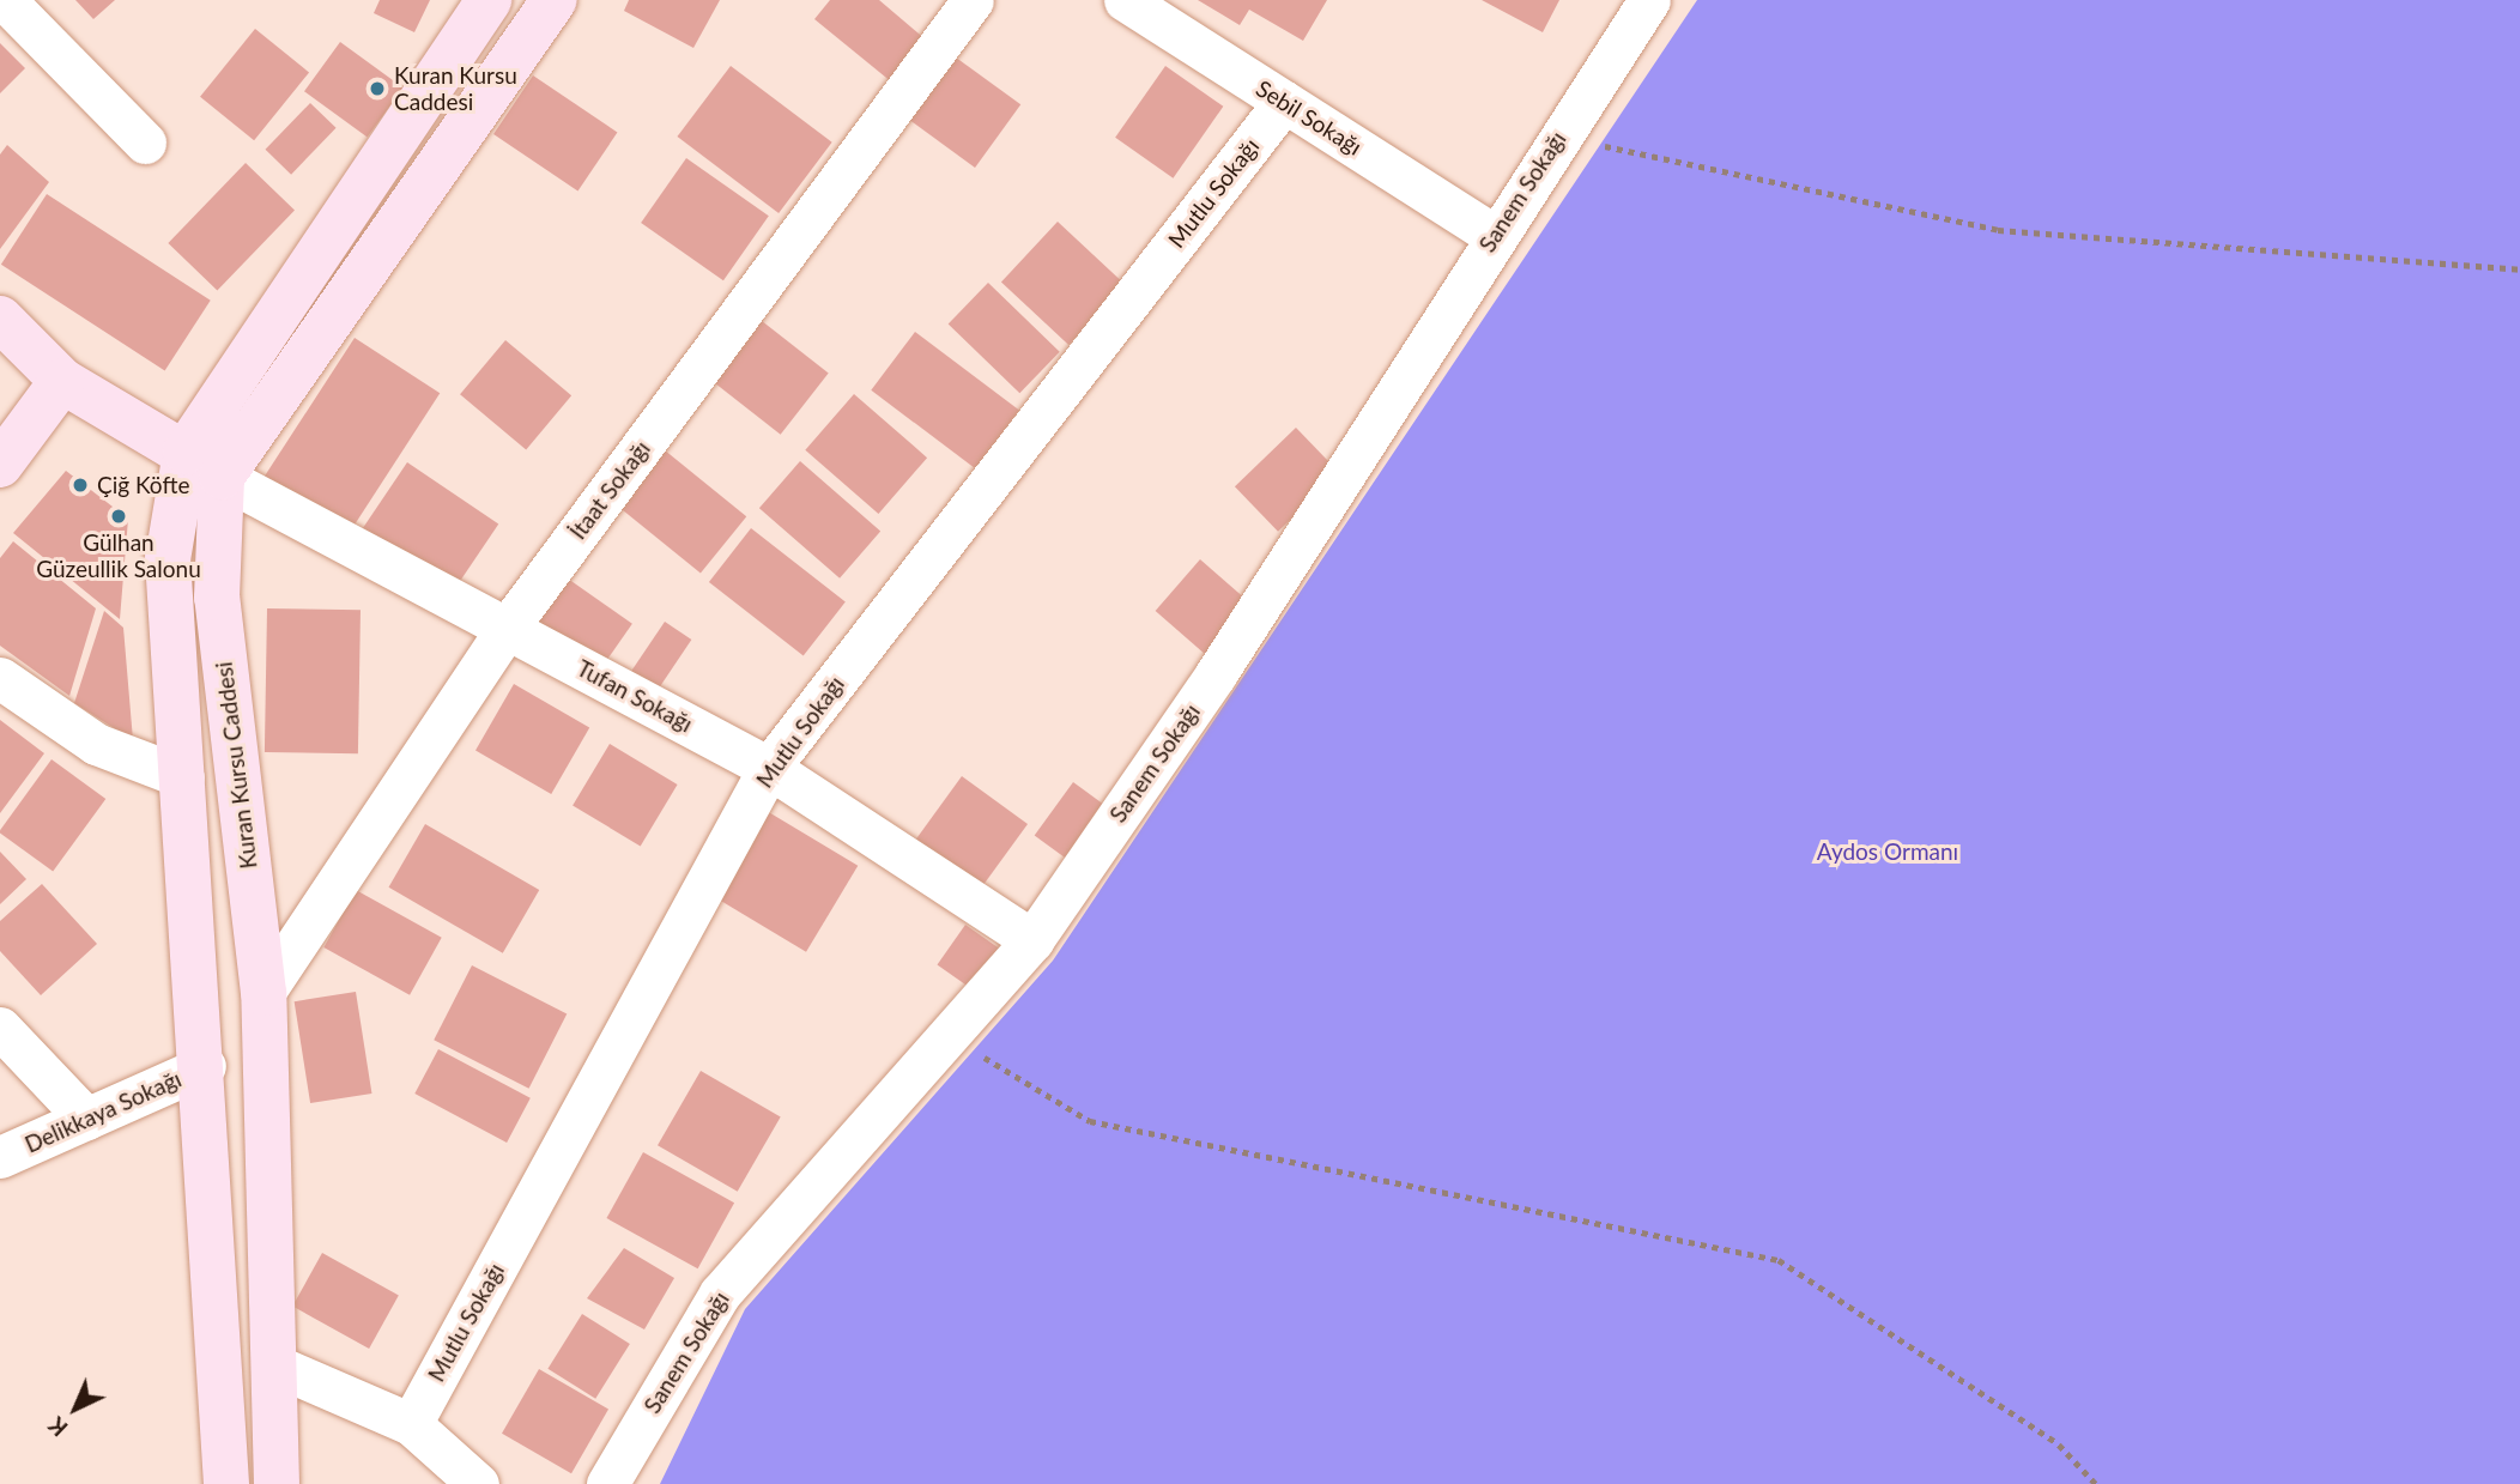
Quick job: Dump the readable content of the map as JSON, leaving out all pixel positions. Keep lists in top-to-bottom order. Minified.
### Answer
{"streets":{"main road":["Kuran Kursu Caddesi"],"street":["Sebil Sokağı","Sanem Sokağı","Mutlu Sokağı","İtaat Sokağı","Tufan Sokağı","Delikkaya Sokağı"]},"crossings":[["Sebil Sokağı","Sanem Sokağı"],["Sebil Sokağı","Mutlu Sokağı"],["Sanem Sokağı","Tufan Sokağı"],["Mutlu Sokağı","Tufan Sokağı"],["İtaat Sokağı","Tufan Sokağı"],["İtaat Sokağı","Kuran Kursu Caddesi"],["Tufan Sokağı","Kuran Kursu Caddesi"],["Kuran Kursu Caddesi","Delikkaya Sokağı"]],"parks":["Aydos Ormanı"],"places":["Kuran Kursu Caddesi","Çiğ Köfte","Gülhan Güzeullik Salonu"],"north":"bottom left"}
